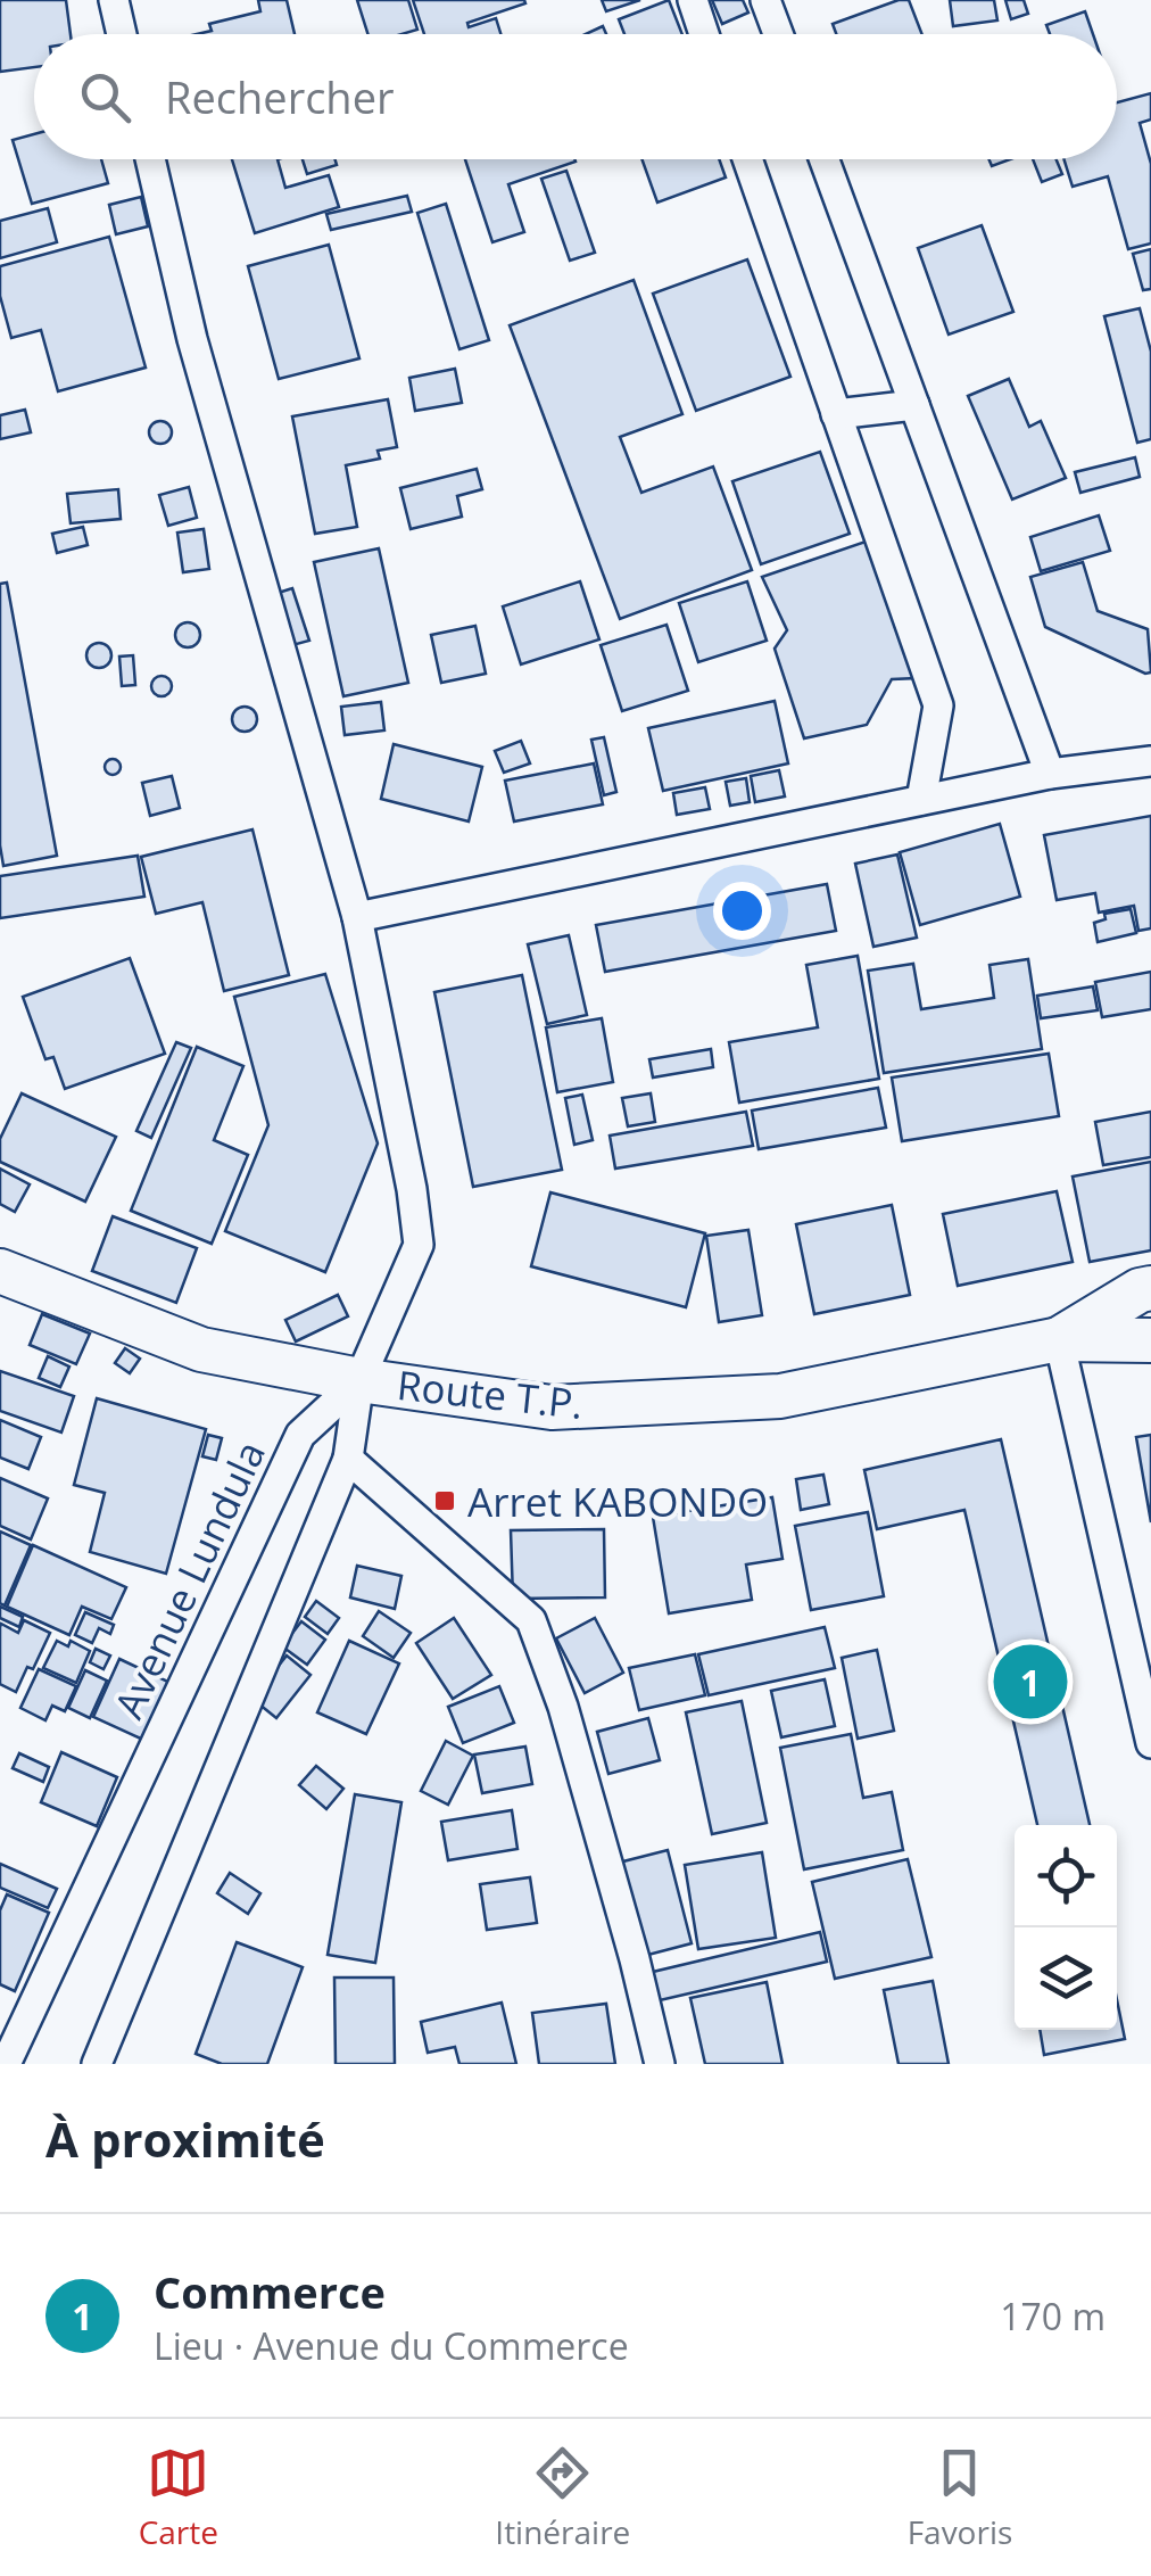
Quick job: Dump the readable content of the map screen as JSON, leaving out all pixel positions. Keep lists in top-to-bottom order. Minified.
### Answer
{"streets":{"street":["Route T.P.","Avenue Lundula"]},"crossings":[["Route T.P.","Avenue Lundula"]],"places":{"transit":["Arret KABONDO"]},"page":{"search":"Rechercher","pins":"1","heading":"À proximité","list":[{"mark":"1","name":"Commerce","note":"Lieu · Avenue du Commerce","value":"170 m"}],"nav":["Carte","Itinéraire","Favoris"]}}
